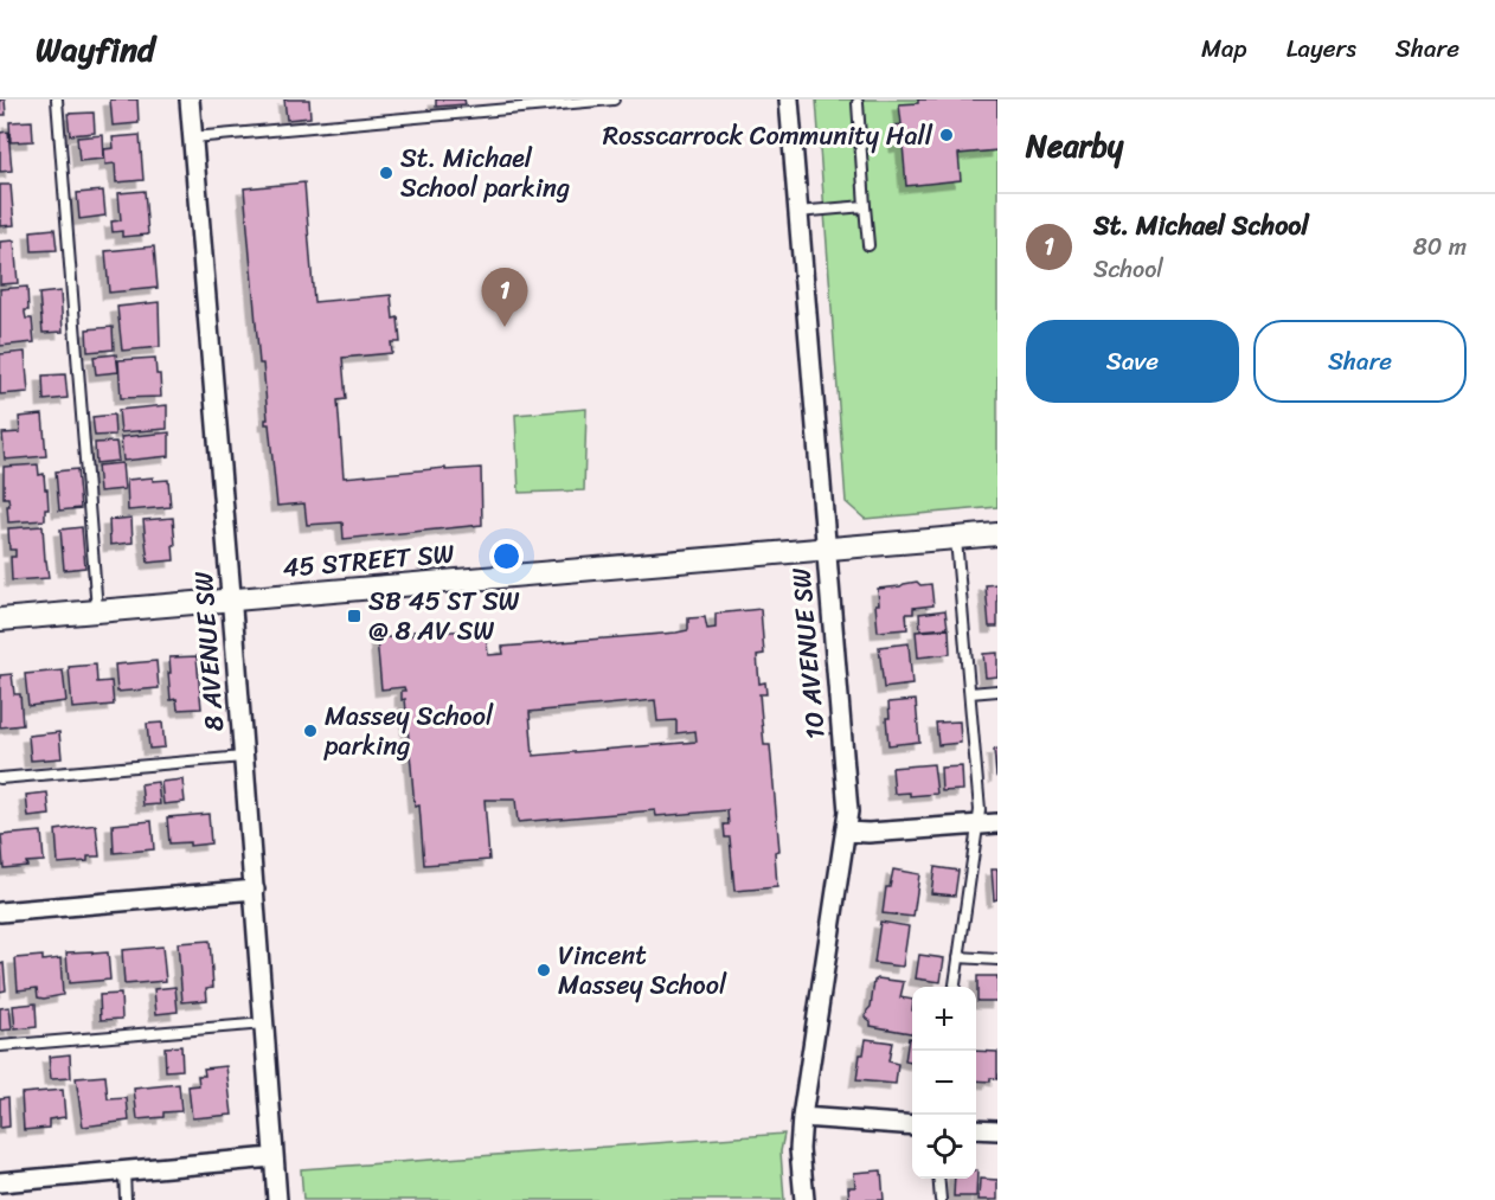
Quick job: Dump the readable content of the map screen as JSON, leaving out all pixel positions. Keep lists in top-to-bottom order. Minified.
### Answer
{"streets":{"street":["45 STREET SW","8 AVENUE SW","10 AVENUE SW"]},"crossings":[["45 STREET SW","8 AVENUE SW"],["45 STREET SW","10 AVENUE SW"]],"places":{"other":["Rosscarrock Community Hall","St. Michael School parking","Massey School parking","Vincent Massey School"],"transit":["SB 45 ST SW @ 8 AV SW"]},"page":{"header":"Wayfind","nav":["Map","Layers","Share"],"heading":"Nearby","list":[{"mark":"1","name":"St. Michael School","note":"School","value":"80 m"}],"pins":"1","buttons":["Save","Share"],"map_buttons":["+","−"]}}
